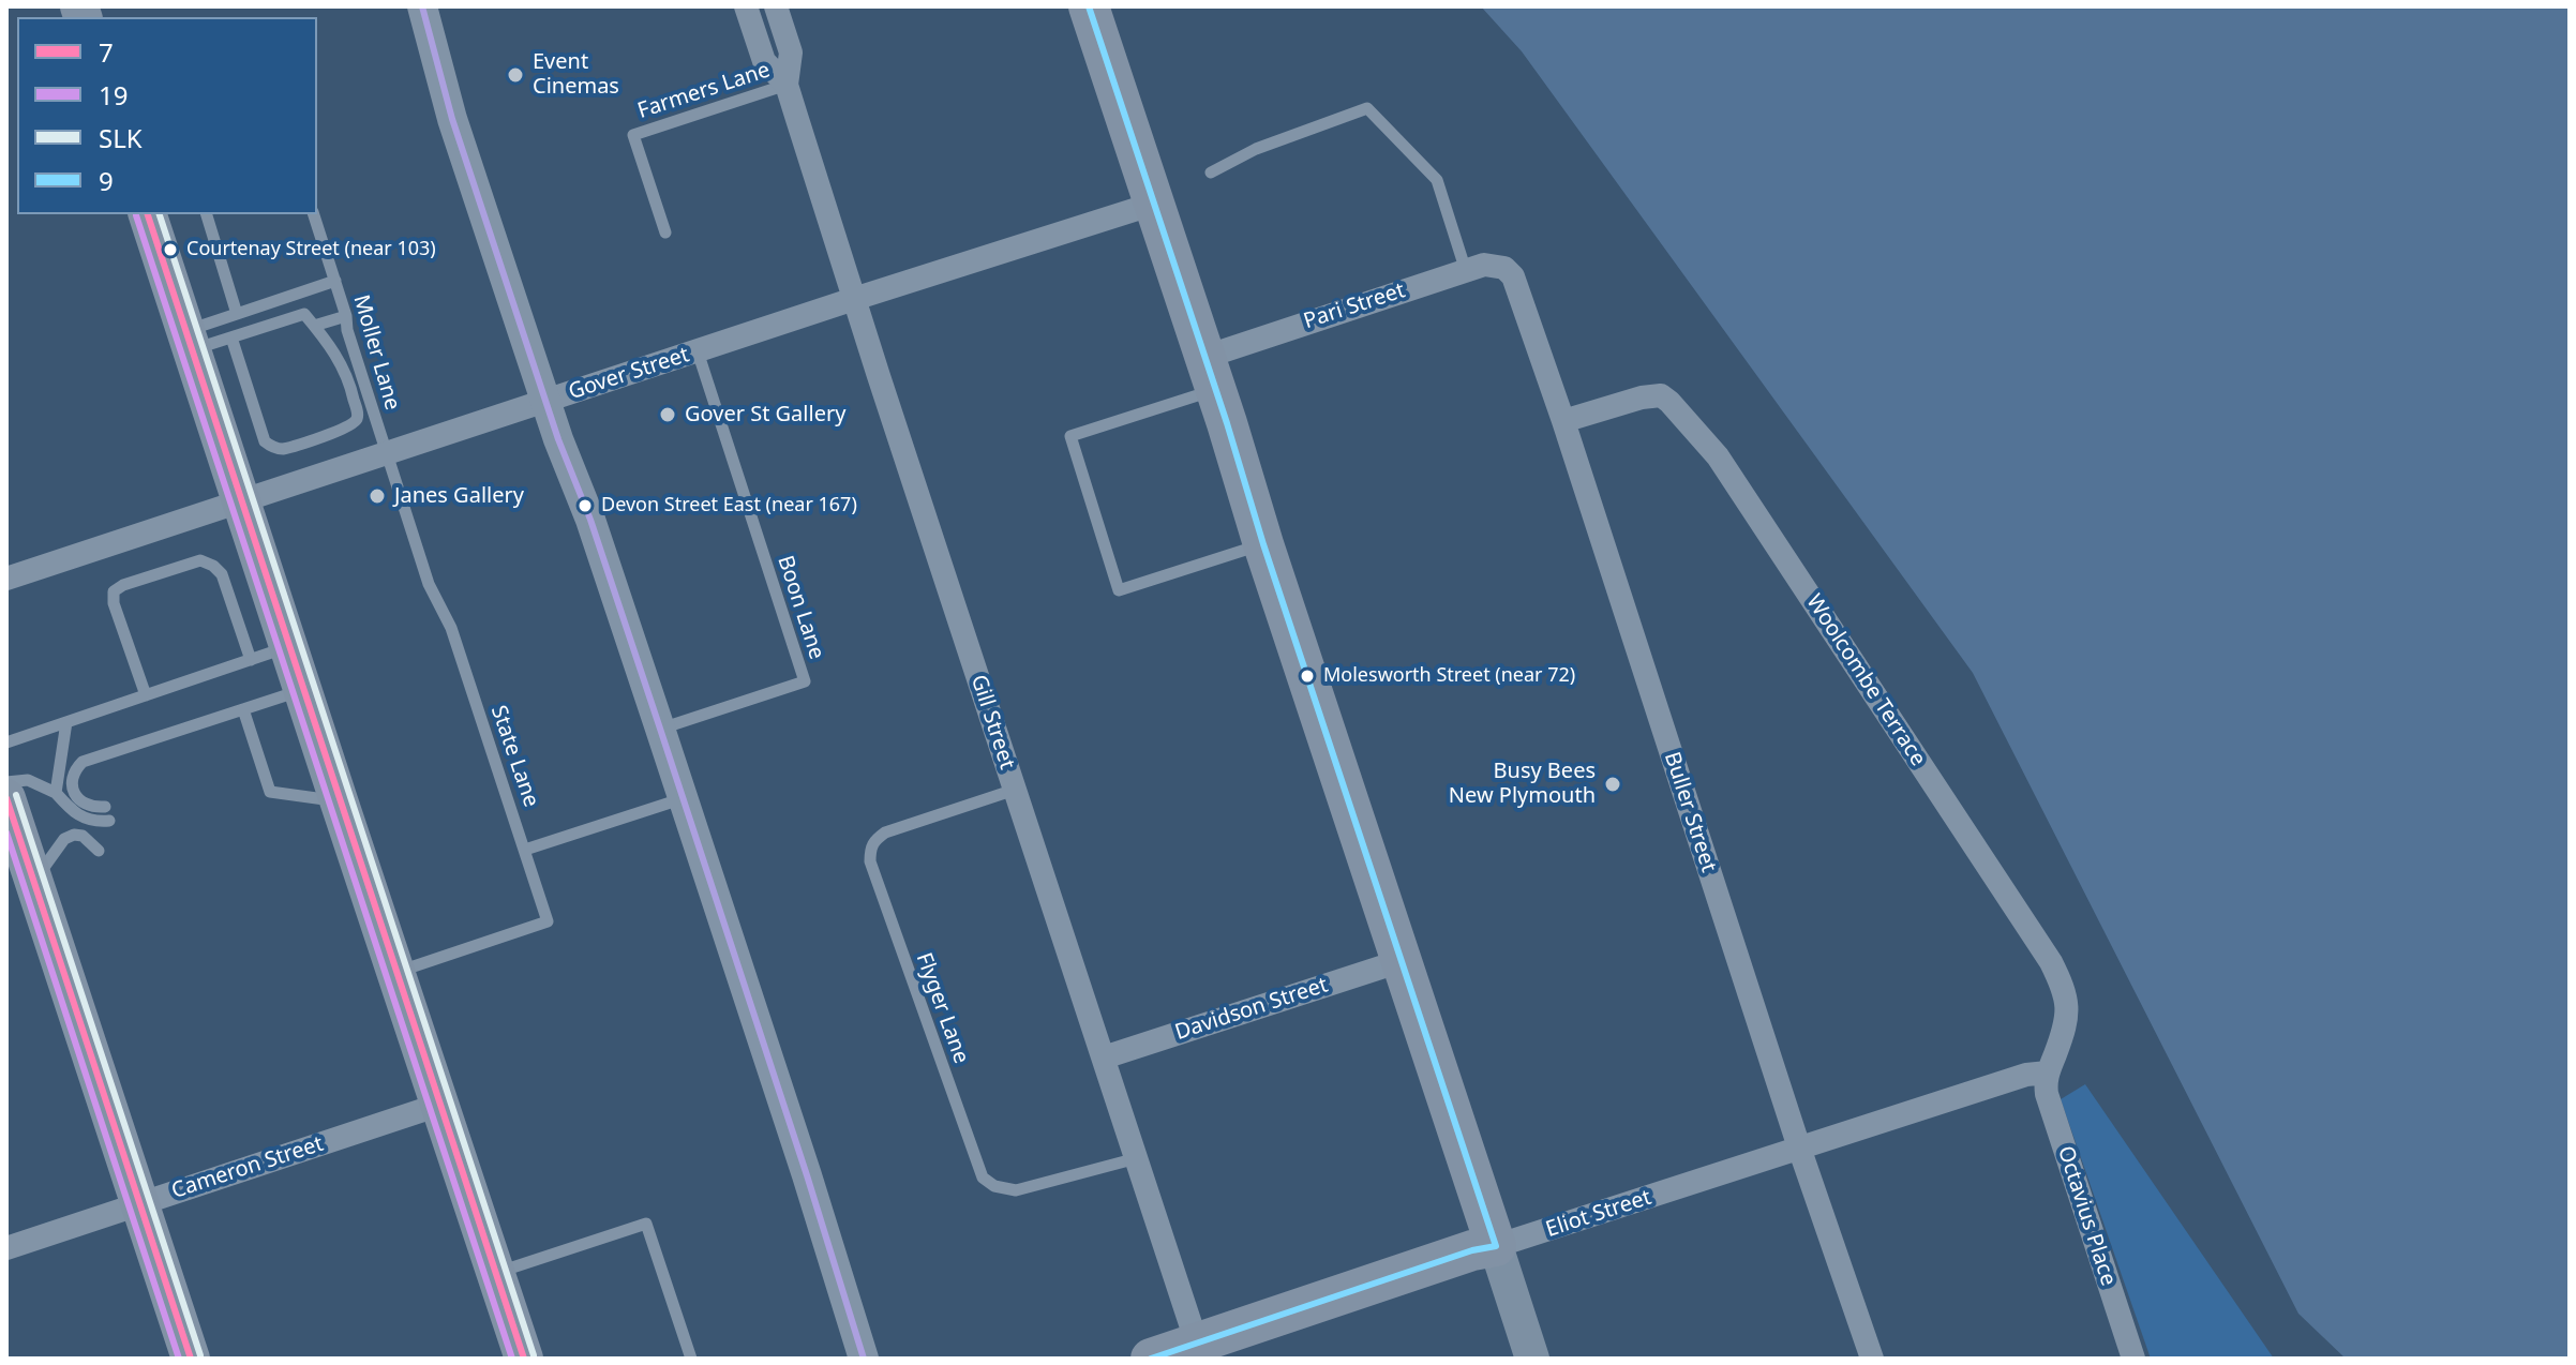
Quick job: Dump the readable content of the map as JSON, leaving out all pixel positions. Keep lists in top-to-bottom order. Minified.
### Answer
{"streets":{"highway":["Eliot Street"],"street":["Pari Street","Gover Street","Woolcombe Terrace","Gill Street","Buller Street","Davidson Street","Cameron Street","Octavius Place"],"lane":["Farmers Lane","Moller Lane","Boon Lane","State Lane","Flyger Lane"]},"crossings":[["Farmers Lane","Gill Street"],["Pari Street","Buller Street"],["Moller Lane","Gover Street"],["Moller Lane","State Lane"],["Gover Street","Boon Lane"],["Gover Street","Gill Street"],["Gover Street","State Lane"],["Woolcombe Terrace","Buller Street"],["Woolcombe Terrace","Eliot Street"],["Woolcombe Terrace","Octavius Place"],["Gill Street","Flyger Lane"],["Gill Street","Davidson Street"],["Gill Street","Eliot Street"],["Buller Street","Eliot Street"],["Eliot Street","Octavius Place"]],"places":["Event Cinemas","Courtenay Street (near 103)","Gover St Gallery","Janes Gallery","Devon Street East (near 167)","Molesworth Street (near 72)","Busy Bees New Plymouth"],"lines":["transit line 9","transit line 7","transit line SLK","transit line 19"],"legend":["7","19","SLK","9"]}
